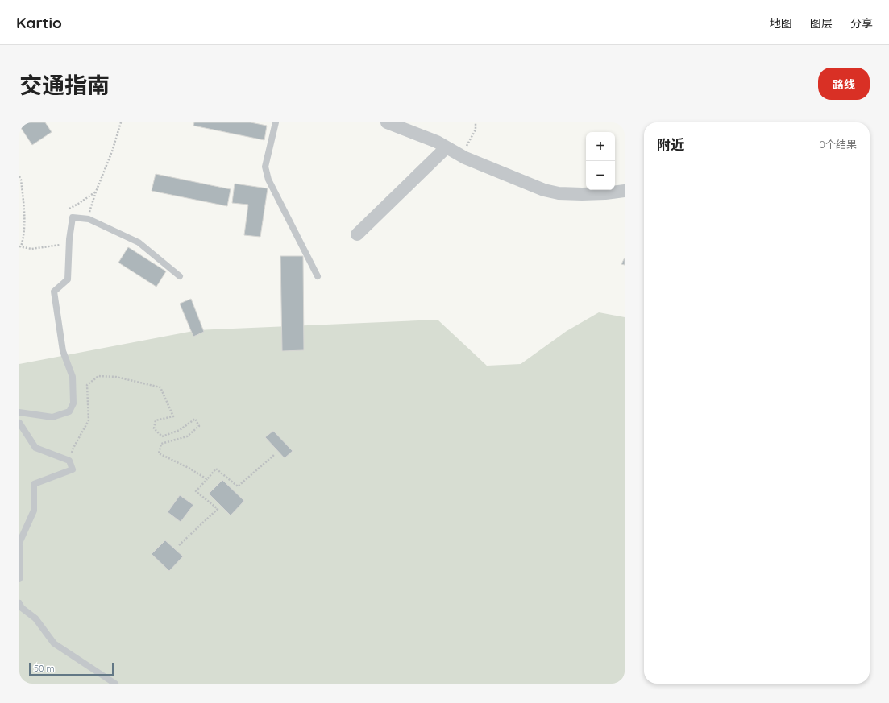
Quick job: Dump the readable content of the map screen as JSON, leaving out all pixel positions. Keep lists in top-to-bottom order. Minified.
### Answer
{"scale_bar":"50 m","page":{"header":"Kartio","nav":["地图","图层","分享"],"title":"交通指南","buttons":"路线","heading":["附近","0个结果"],"map_buttons":["+","−"],"scale":"50 m"}}
